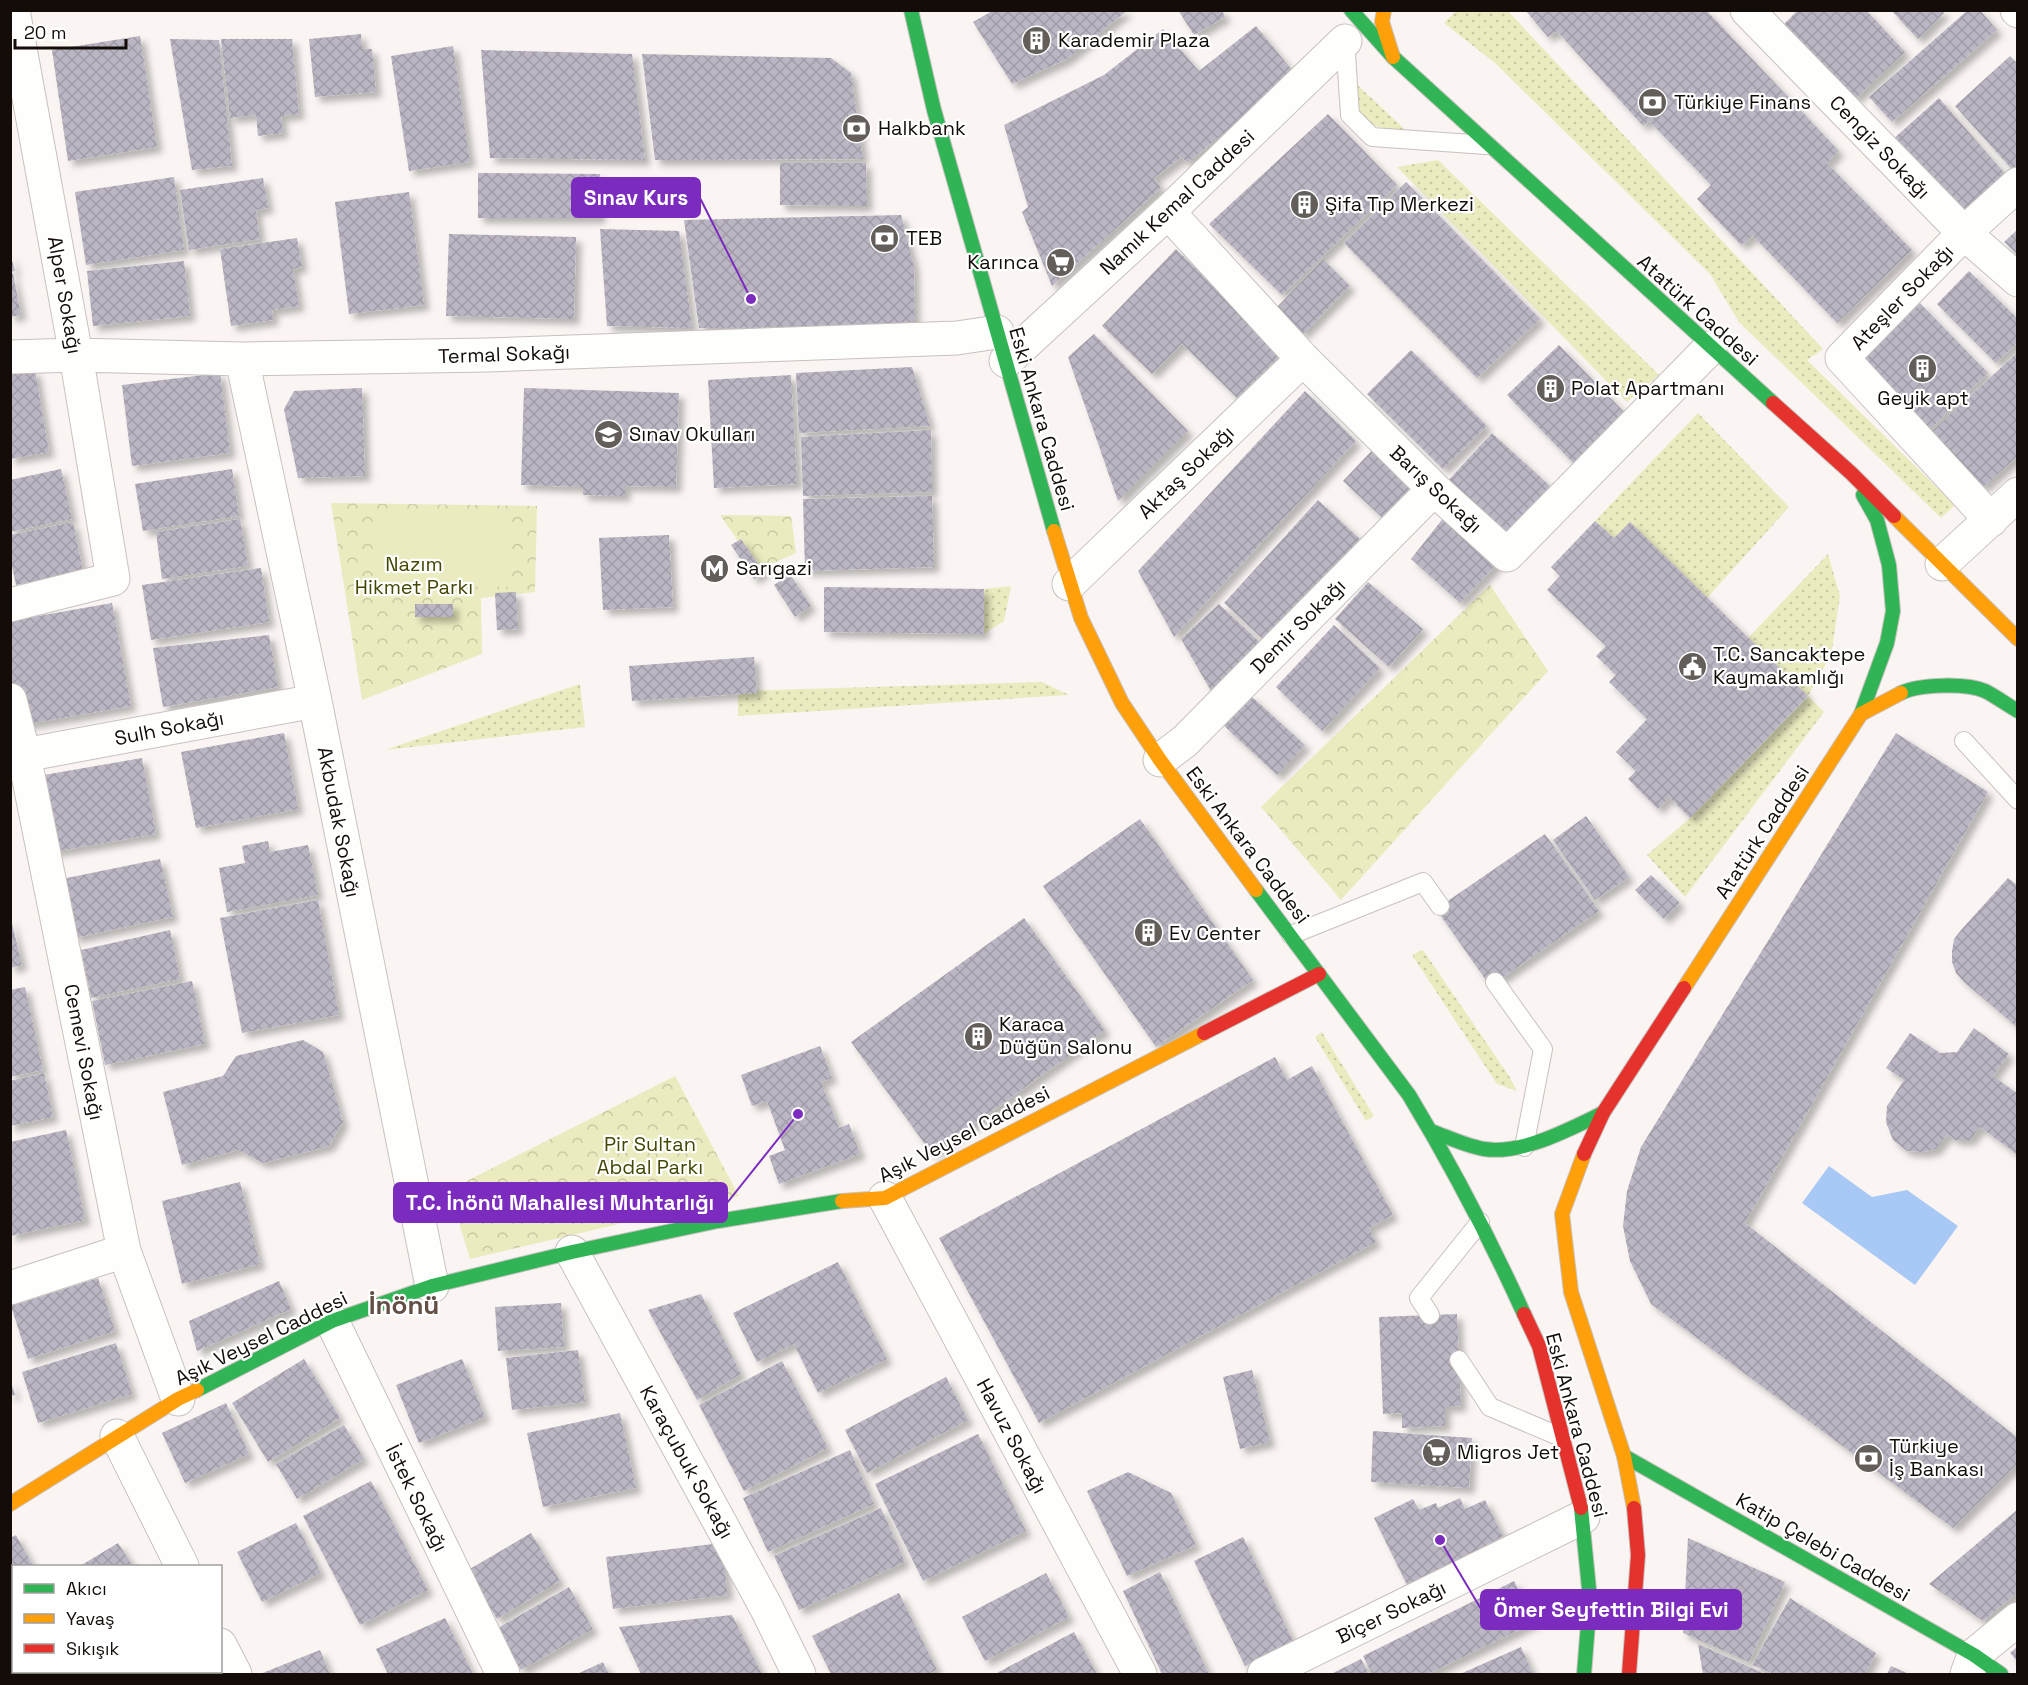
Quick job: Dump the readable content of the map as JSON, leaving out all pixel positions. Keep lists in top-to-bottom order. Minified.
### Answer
{"streets":{"main road":["Atatürk Caddesi","Eski Ankara Caddesi","Aşık Veysel Caddesi","Katip Çelebi Caddesi"],"street":["Cengiz Sokağı","Namık Kemal Caddesi","Alper Sokağı","Ateşler Sokağı","Termal Sokağı","Aktaş Sokağı","Barış Sokağı","Demir Sokağı","Sulh Sokağı","Akbudak Sokağı","Cemevi Sokağı","Havuz Sokağı","Karaçubuk Sokağı","İstek Sokağı","Biçer Sokağı"]},"crossings":[["Cengiz Sokağı","Ateşler Sokağı"],["Namık Kemal Caddesi","Atatürk Caddesi"],["Namık Kemal Caddesi","Termal Sokağı"],["Namık Kemal Caddesi","Eski Ankara Caddesi"],["Namık Kemal Caddesi","Barış Sokağı"],["Alper Sokağı","Termal Sokağı"],["Atatürk Caddesi","Eski Ankara Caddesi"],["Atatürk Caddesi","Barış Sokağı"],["Termal Sokağı","Eski Ankara Caddesi"],["Termal Sokağı","Akbudak Sokağı"],["Eski Ankara Caddesi","Aktaş Sokağı"],["Eski Ankara Caddesi","Demir Sokağı"],["Eski Ankara Caddesi","Aşık Veysel Caddesi"],["Eski Ankara Caddesi","Katip Çelebi Caddesi"],["Eski Ankara Caddesi","Biçer Sokağı"],["Aktaş Sokağı","Barış Sokağı"],["Barış Sokağı","Demir Sokağı"],["Sulh Sokağı","Akbudak Sokağı"],["Sulh Sokağı","Cemevi Sokağı"],["Akbudak Sokağı","Aşık Veysel Caddesi"],["Cemevi Sokağı","Aşık Veysel Caddesi"],["Aşık Veysel Caddesi","Havuz Sokağı"],["Aşık Veysel Caddesi","Karaçubuk Sokağı"],["Aşık Veysel Caddesi","İstek Sokağı"]],"districts":["İnönü"],"parks":["Nazım Hikmet Parkı","Pir Sultan Abdal Parkı"],"places":{"building":["Karademir Plaza","Şifa Tıp Merkezi","Geyik apt","Polat Apartmanı","Ev Center","Karaca Düğün Salonu"],"bank":["Türkiye Finans","Halkbank","TEB","Türkiye İş Bankası"],"supermarket":["Karınca","Migros Jet"],"other":["Sınav Kurs","T.C. İnönü Mahallesi Muhtarlığı","Ömer Seyfettin Bilgi Evi"],"school or university":["Sınav Okulları"],"metro station":["Sarıgazi"],"public building":["T.C. Sancaktepe Kaymakamlığı"]},"legend":["Akıcı","Yavaş","Sıkışık"],"scale_bar":"20 m"}
